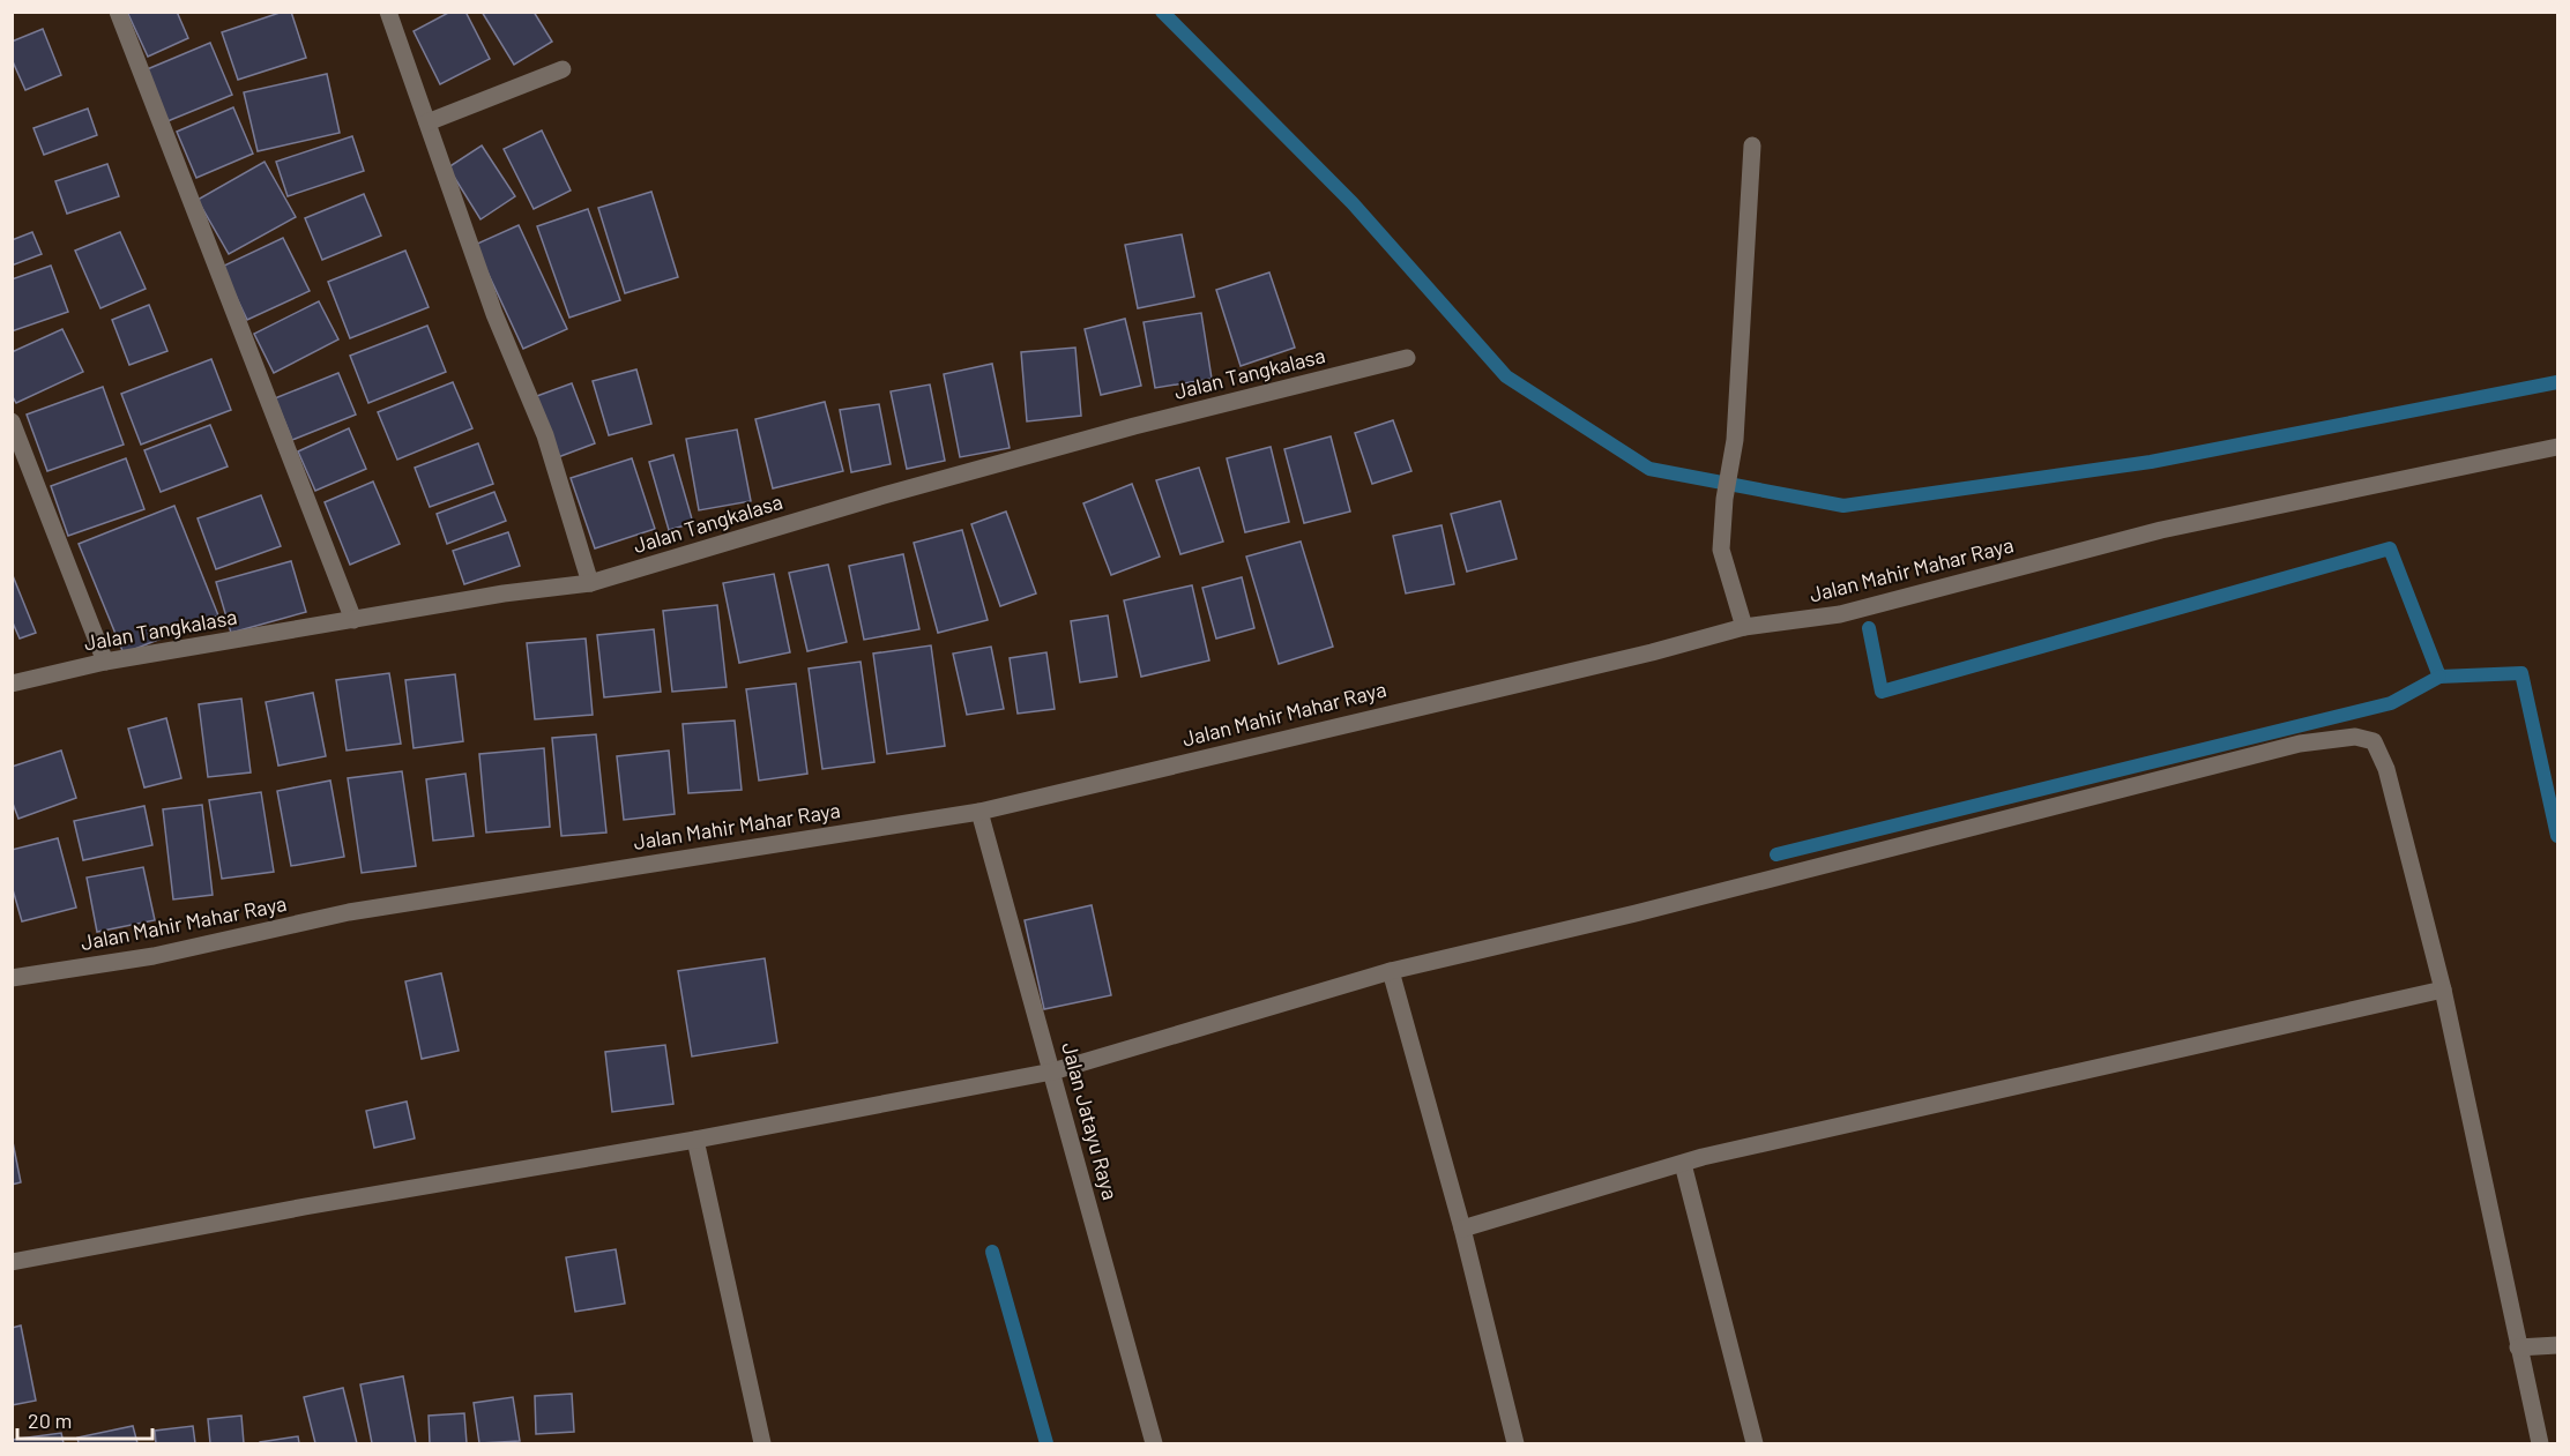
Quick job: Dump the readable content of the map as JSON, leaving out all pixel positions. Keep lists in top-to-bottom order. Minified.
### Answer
{"streets":{"street":["Jalan Tangkalasa","Jalan Mahir Mahar Raya","Jalan Jatayu Raya"]},"crossings":[["Jalan Mahir Mahar Raya","Jalan Jatayu Raya"]],"scale_bar":"20 m"}
